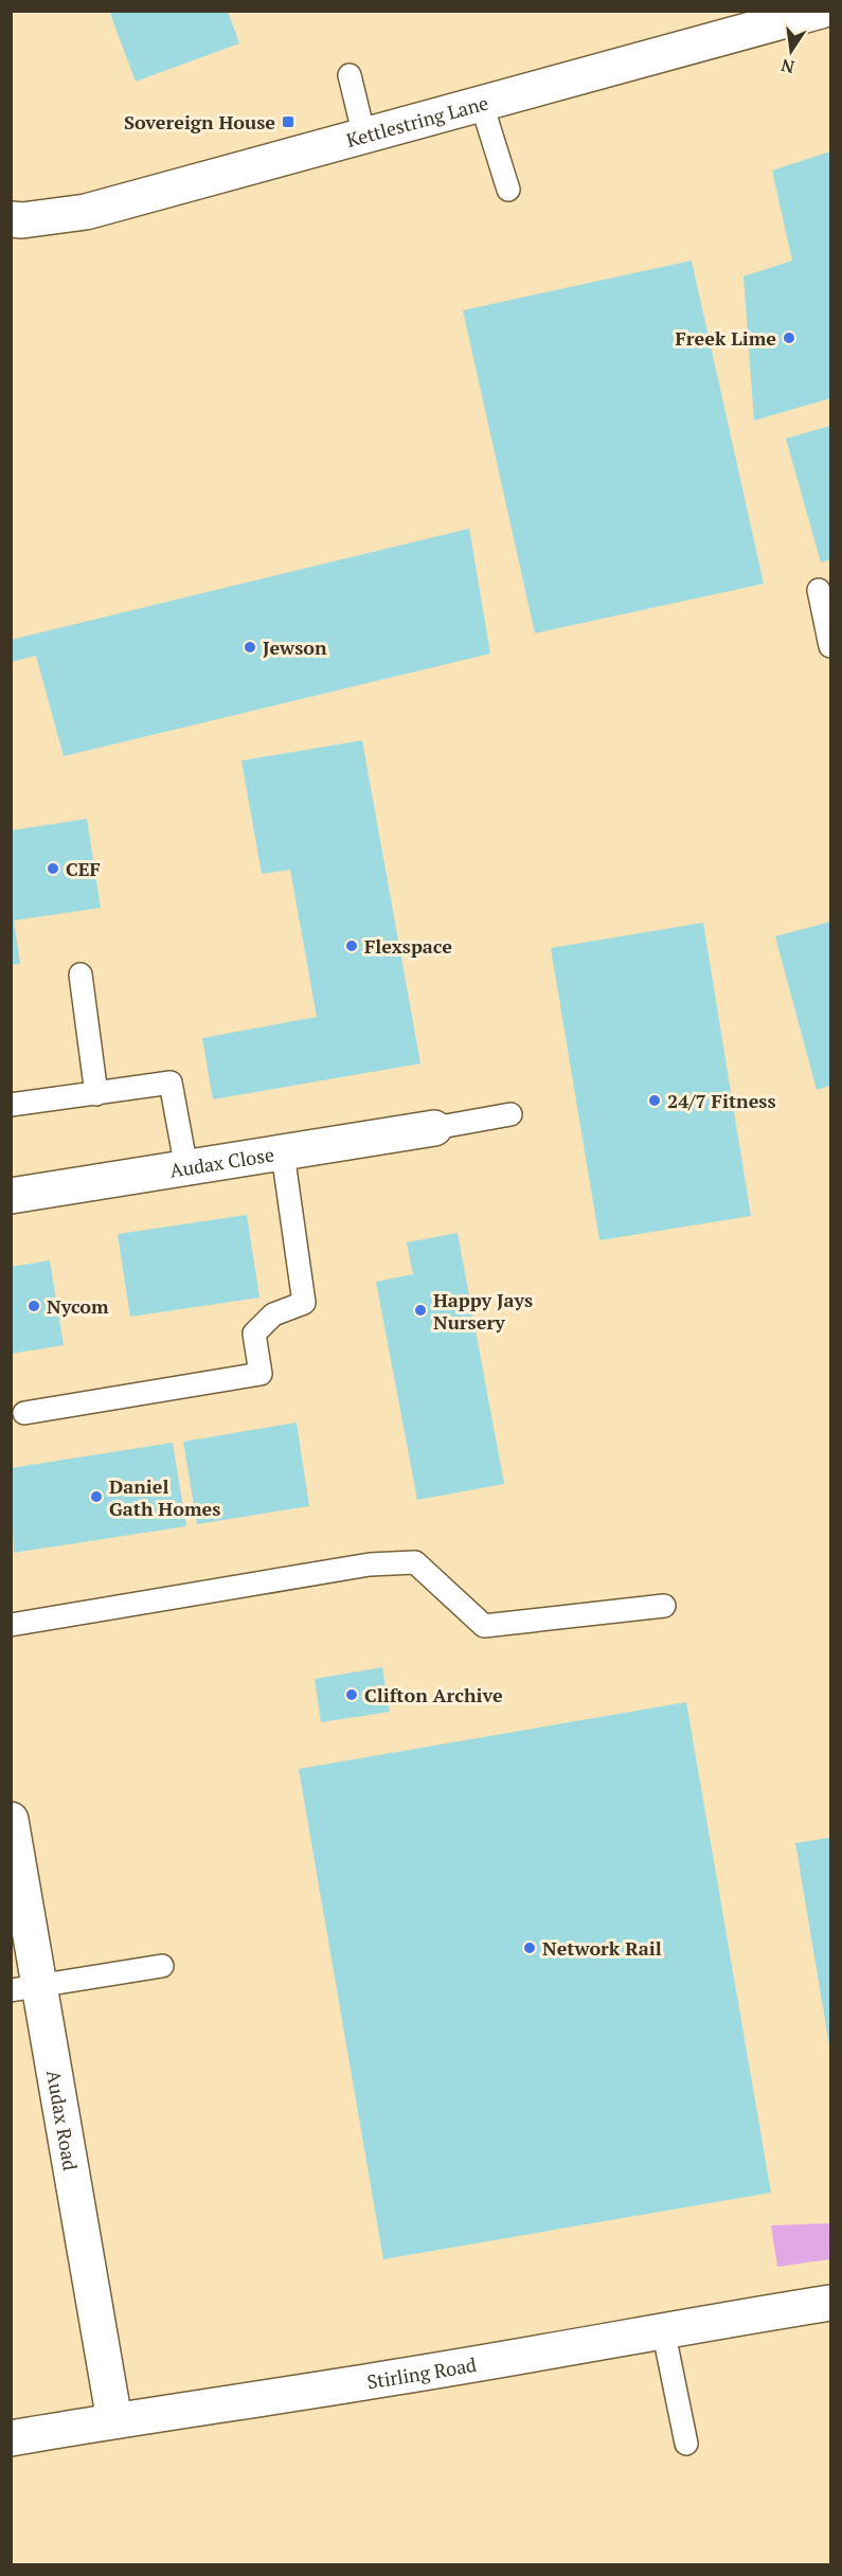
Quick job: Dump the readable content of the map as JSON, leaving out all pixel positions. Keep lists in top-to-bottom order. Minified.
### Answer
{"streets":{"street":["Kettlestring Lane","Audax Close","Audax Road","Stirling Road"]},"crossings":[["Audax Road","Stirling Road"]],"places":{"transit":["Sovereign House"],"other":["Freek Lime","Jewson","CEF","Flexspace","24/7 Fitness","Nycom","Happy Jays Nursery","Daniel Gath Homes","Clifton Archive","Network Rail"]},"north":"bottom"}
